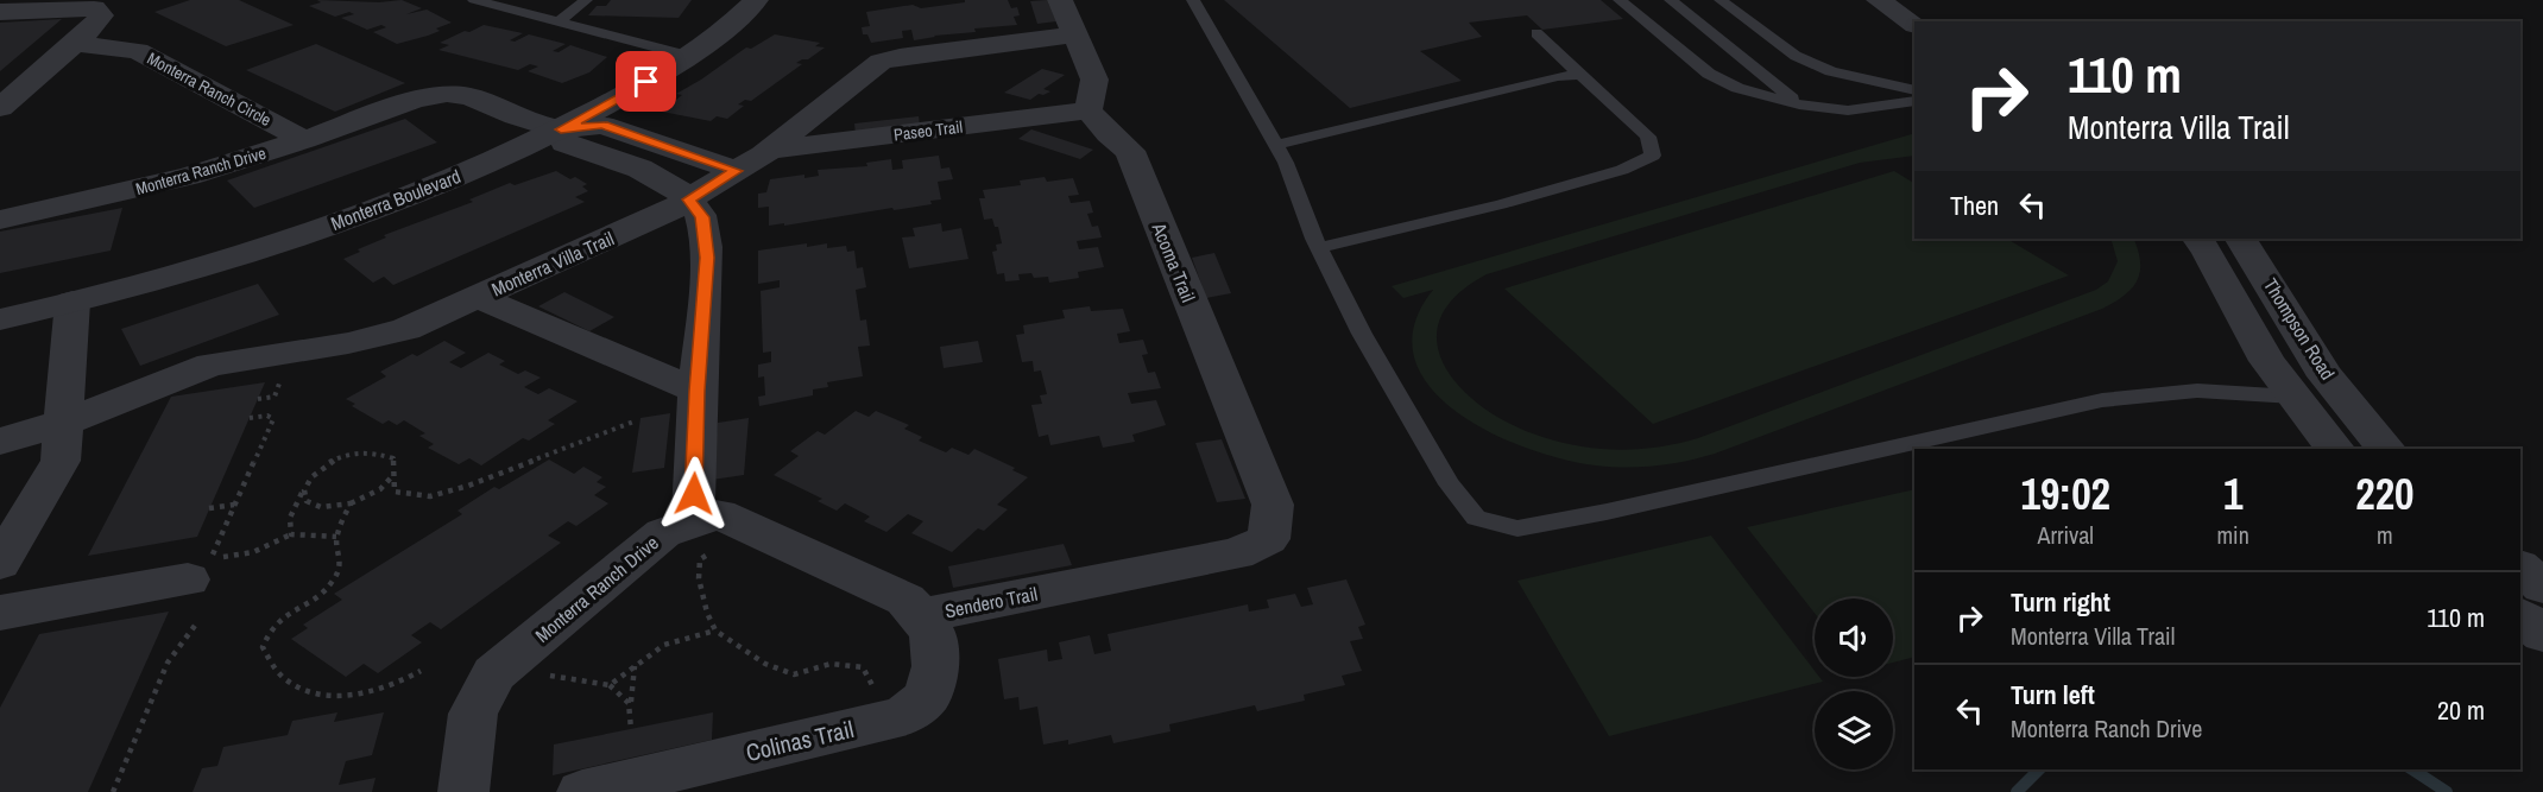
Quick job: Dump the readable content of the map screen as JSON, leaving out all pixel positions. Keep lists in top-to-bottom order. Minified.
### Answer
{"streets":{"street":["Monterra Ranch Circle","Paseo Trail","Monterra Ranch Drive","Monterra Boulevard","Acoma Trail","Monterra Villa Trail","Thompson Road","Sendero Trail","Colinas Trail"]},"crossings":[["Monterra Ranch Circle","Monterra Ranch Drive"],["Paseo Trail","Acoma Trail"],["Paseo Trail","Monterra Villa Trail"],["Monterra Ranch Drive","Monterra Boulevard"],["Monterra Ranch Drive","Monterra Villa Trail"],["Monterra Ranch Drive","Sendero Trail"],["Acoma Trail","Sendero Trail"],["Sendero Trail","Colinas Trail"]],"page":{"turn":["110 m","Monterra Villa Trail"],"then":"Then","eta":["19:02","Arrival","1","min","220","m"],"list":[{"name":"Turn right","note":"Monterra Villa Trail","value":"110 m"},{"name":"Turn left","note":"Monterra Ranch Drive","value":"20 m"}]}}
